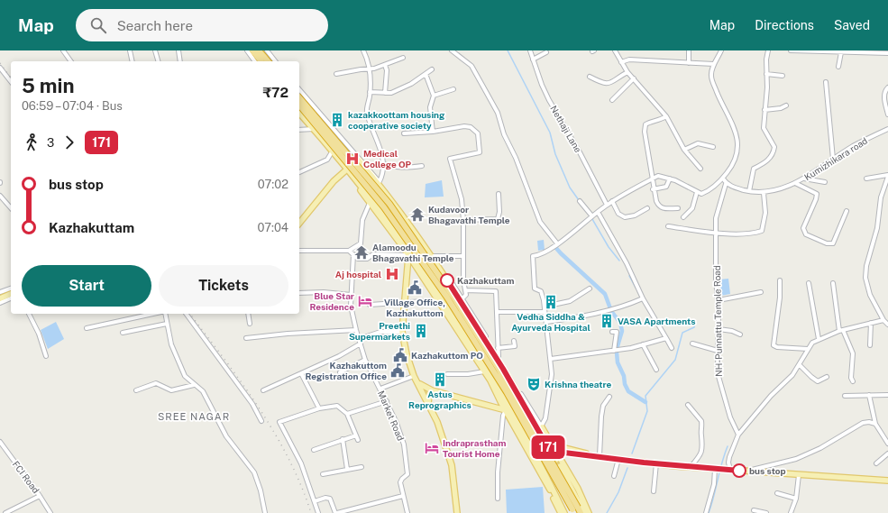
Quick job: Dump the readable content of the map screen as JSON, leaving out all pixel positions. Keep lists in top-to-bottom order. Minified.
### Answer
{"streets":{"street":["Nethaji Lane","Kumizhikara road","NH-Punnattu Temple Road","Market Road","FCI Road"]},"crossings":[["Kumizhikara road","NH-Punnattu Temple Road"]],"districts":["SREE NAGAR"],"places":{"building":["kazakkoottam housing cooperative society","Vedha Siddha & Ayurveda Hospital","VASA Apartments","Preethi Supermarkets","Astus Reprographics"],"hospital":["Medical College OP","Aj hospital"],"temple":["Kudavoor Bhagavathi Temple","Alamoodu Bhagavathi Temple"],"other":["Kazhakuttam","bus stop"],"public building":["Village Office, Kazhakuttom","Kazhakuttom PO","Kazhakuttom Registration Office"],"hotel":["Blue Star Residence","Indraprastham Tourist Home"],"theatre":["Krishna theatre"]},"lines":["bus line 171"],"page":{"header":"Map","search":"Search here","nav":["Map","Directions","Saved"],"on_map":"171","heading":["5 min","06:59 – 07:04 · Bus","₹72"],"legs":["3","171"],"list":[{"name":"bus stop","value":"07:02"},{"name":"Kazhakuttam","value":"07:04"}],"buttons":["Start","Tickets"]}}
